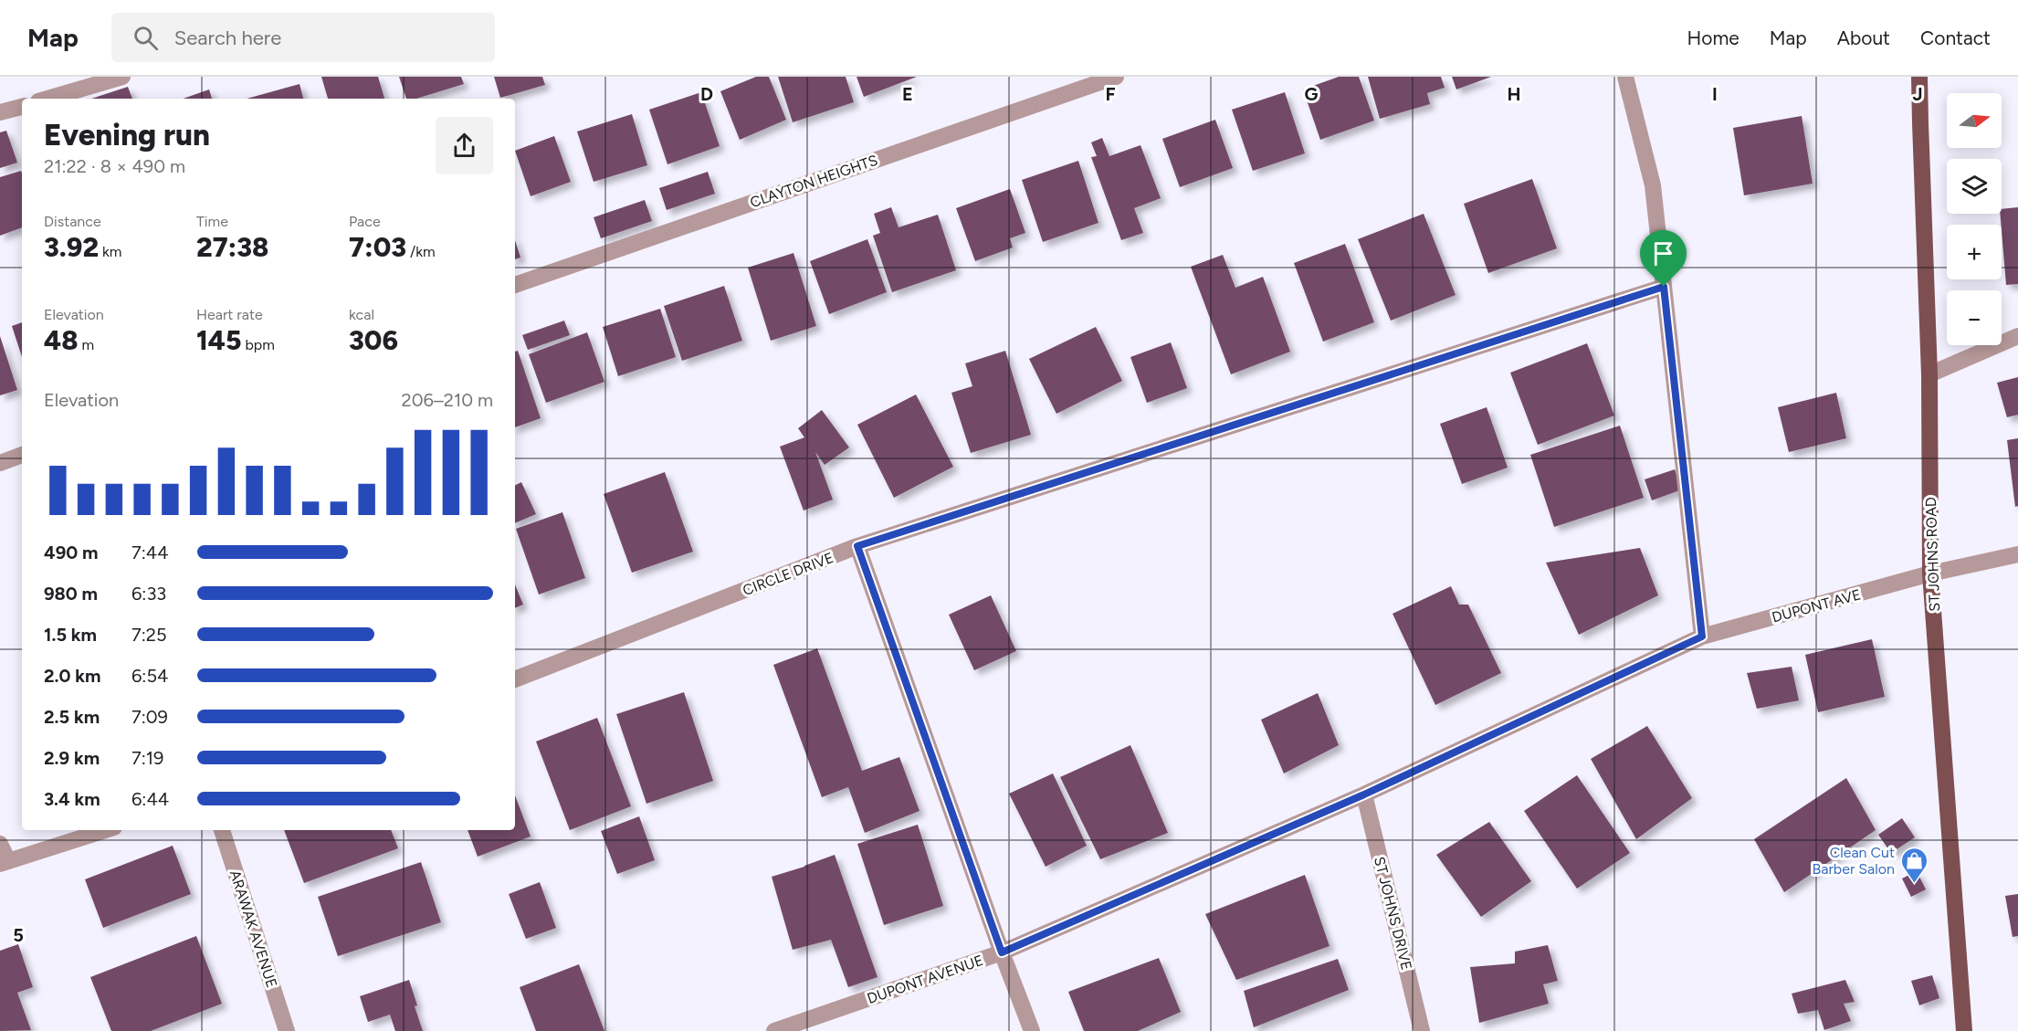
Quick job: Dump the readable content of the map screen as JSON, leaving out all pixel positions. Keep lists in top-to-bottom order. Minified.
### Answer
{"streets":{"main road":["ST JOHNS ROAD"],"street":["CLAYTON HEIGHTS","CIRCLE DRIVE","DUPONT AVE","ST JOHNS DRIVE","ARAWAK AVENUE","DUPONT AVENUE"]},"crossings":[["ST JOHNS ROAD","DUPONT AVE"],["DUPONT AVE","DUPONT AVENUE"],["ST JOHNS DRIVE","DUPONT AVENUE"]],"places":{"shop":["Clean Cut Barber Salon"]},"north":"right","page":{"header":"Map","search":"Search here","nav":["Home","Map","About","Contact"],"map_buttons":["+","−"],"heading":["Evening run","21:22 · 8 × 490 m"],"stats":[["Distance","3.92 km"],["Time","27:38"],["Pace","7:03 /km"],["Elevation","48 m"],["Heart rate","145 bpm"],["kcal","306"]],"chart":["Elevation","206–210 m"],"list":[{"name":"490 m","note":"7:44"},{"name":"980 m","note":"6:33"},{"name":"1.5 km","note":"7:25"},{"name":"2.0 km","note":"6:54"},{"name":"2.5 km","note":"7:09"},{"name":"2.9 km","note":"7:19"},{"name":"3.4 km","note":"6:44"}]},"grid":{"columns":["D","E","F","G","H","I","J"],"rows":["5"]}}
